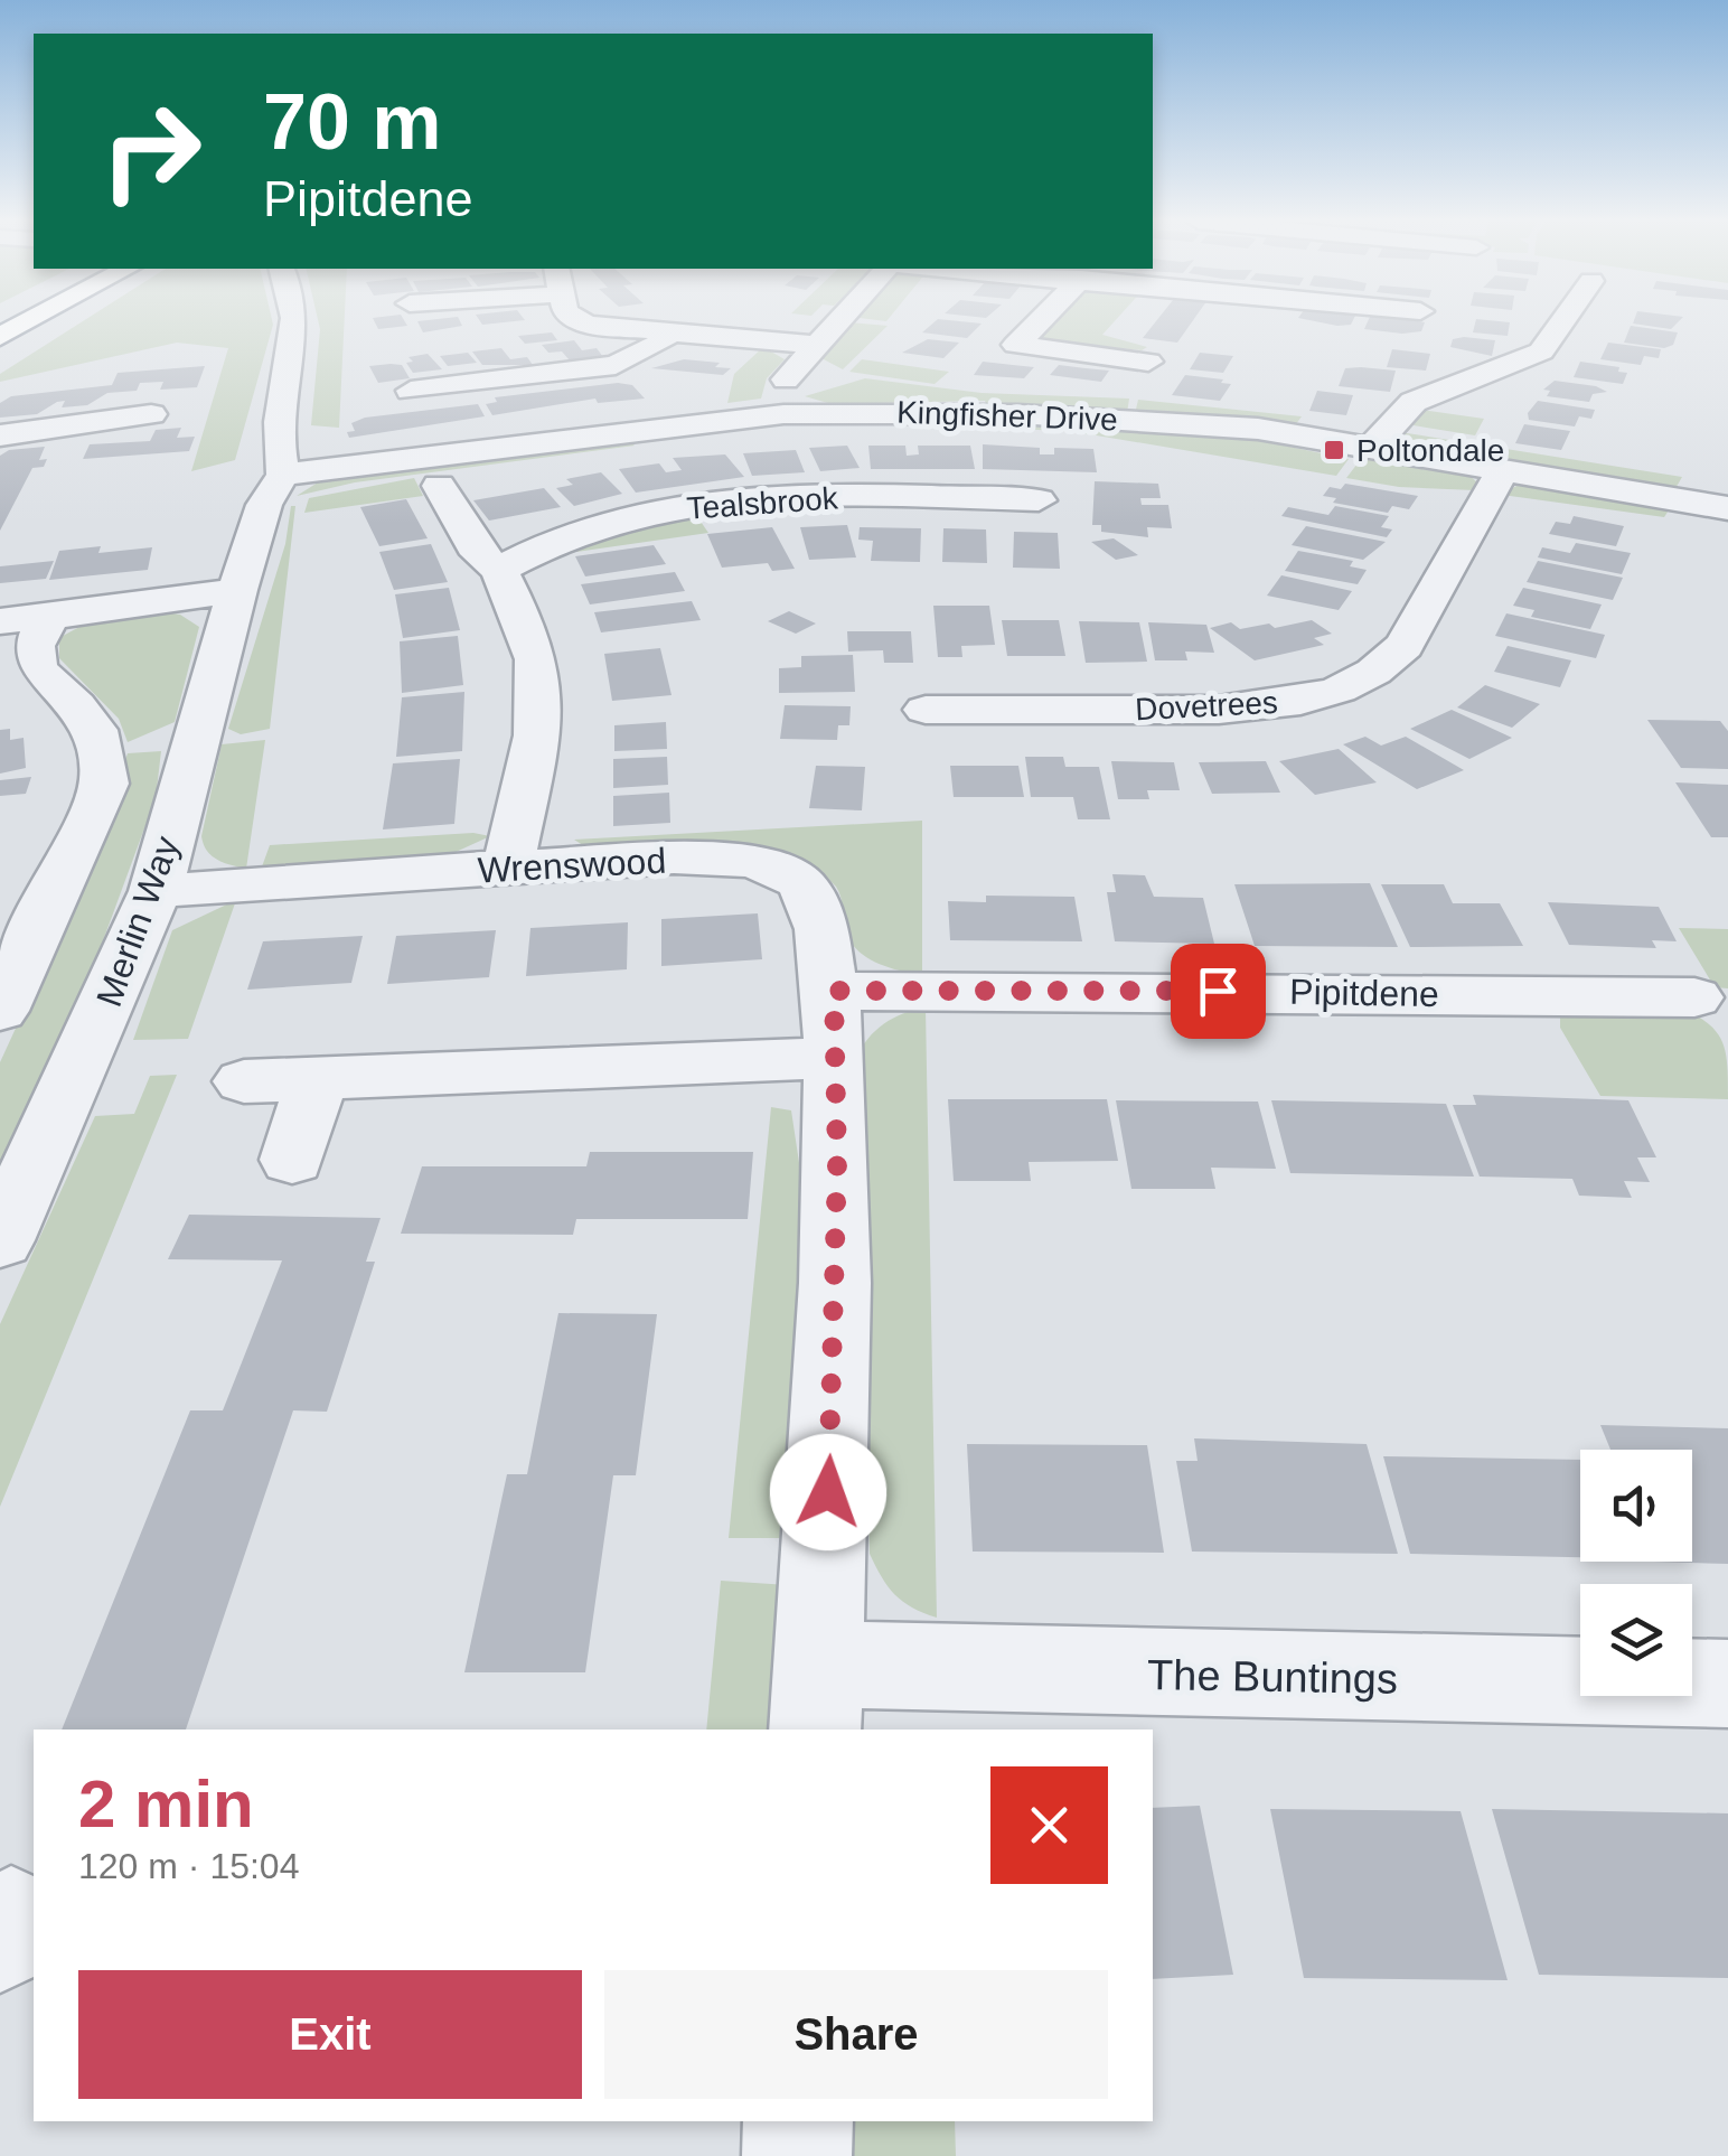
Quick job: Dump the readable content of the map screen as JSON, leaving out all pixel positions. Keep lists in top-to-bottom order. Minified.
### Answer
{"streets":{"street":["Kingfisher Drive","Tealsbrook","Dovetrees","Wrenswood","Merlin Way","Pipitdene","The Buntings"]},"crossings":[["Kingfisher Drive","Dovetrees"],["Kingfisher Drive","Merlin Way"],["Wrenswood","Merlin Way"],["Wrenswood","Pipitdene"],["Wrenswood","The Buntings"]],"places":{"transit":["Poltondale"]},"page":{"turn":["70 m","Pipitdene"],"heading":["2 min","120 m · 15:04"],"buttons":["Exit","Share"]}}
